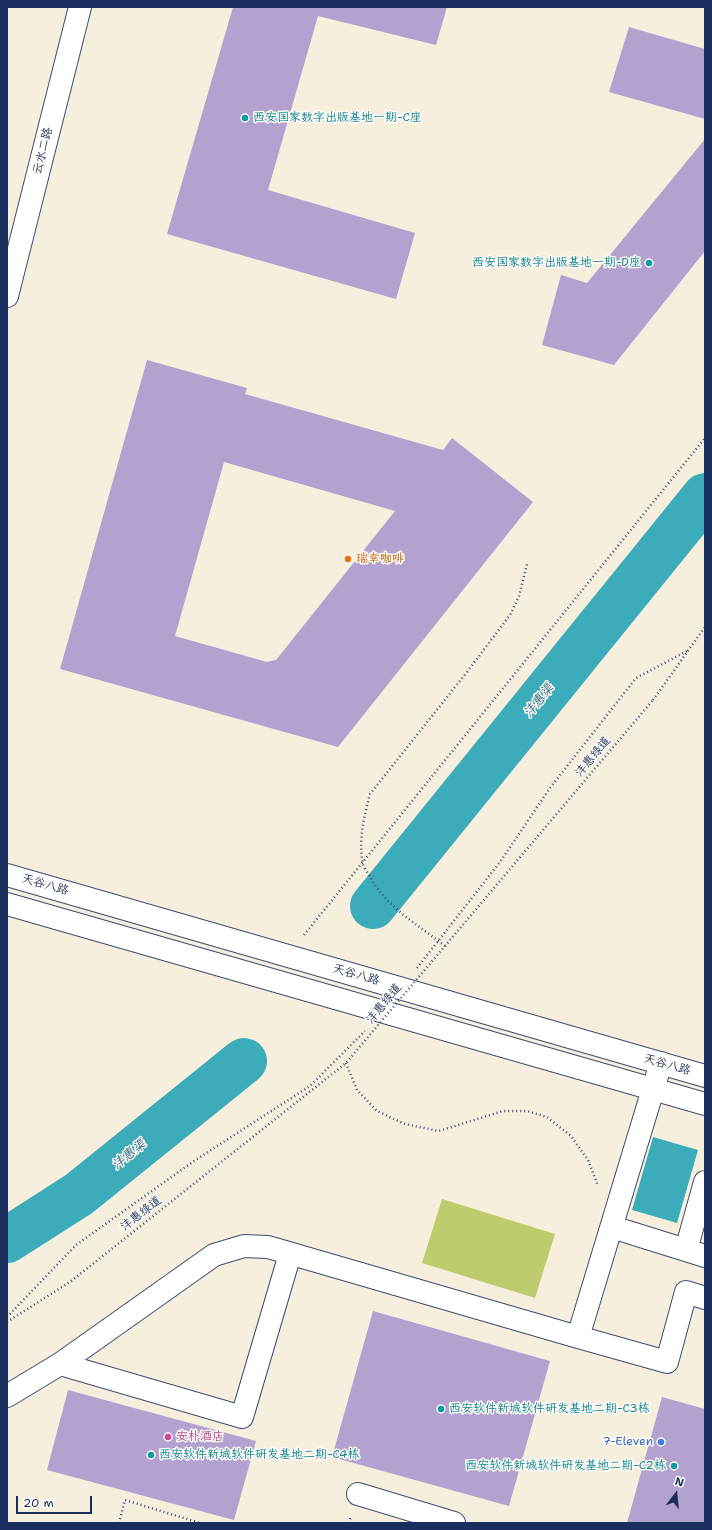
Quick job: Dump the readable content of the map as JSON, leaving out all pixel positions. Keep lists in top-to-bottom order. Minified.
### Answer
{"streets":{"street":["云水二路","天谷八路"],"path":["沣惠绿道"]},"water":["沣惠渠"],"places":["西安国家数字出版基地一期-C座","西安国家数字出版基地一期-D座","瑞幸咖啡","西安软件新城软件研发基地二期-C3栋","安朴酒店","7-Eleven","西安软件新城软件研发基地二期-C4栋","西安软件新城软件研发基地二期-C2栋"],"scale_bar":"20 m","north":"top"}
